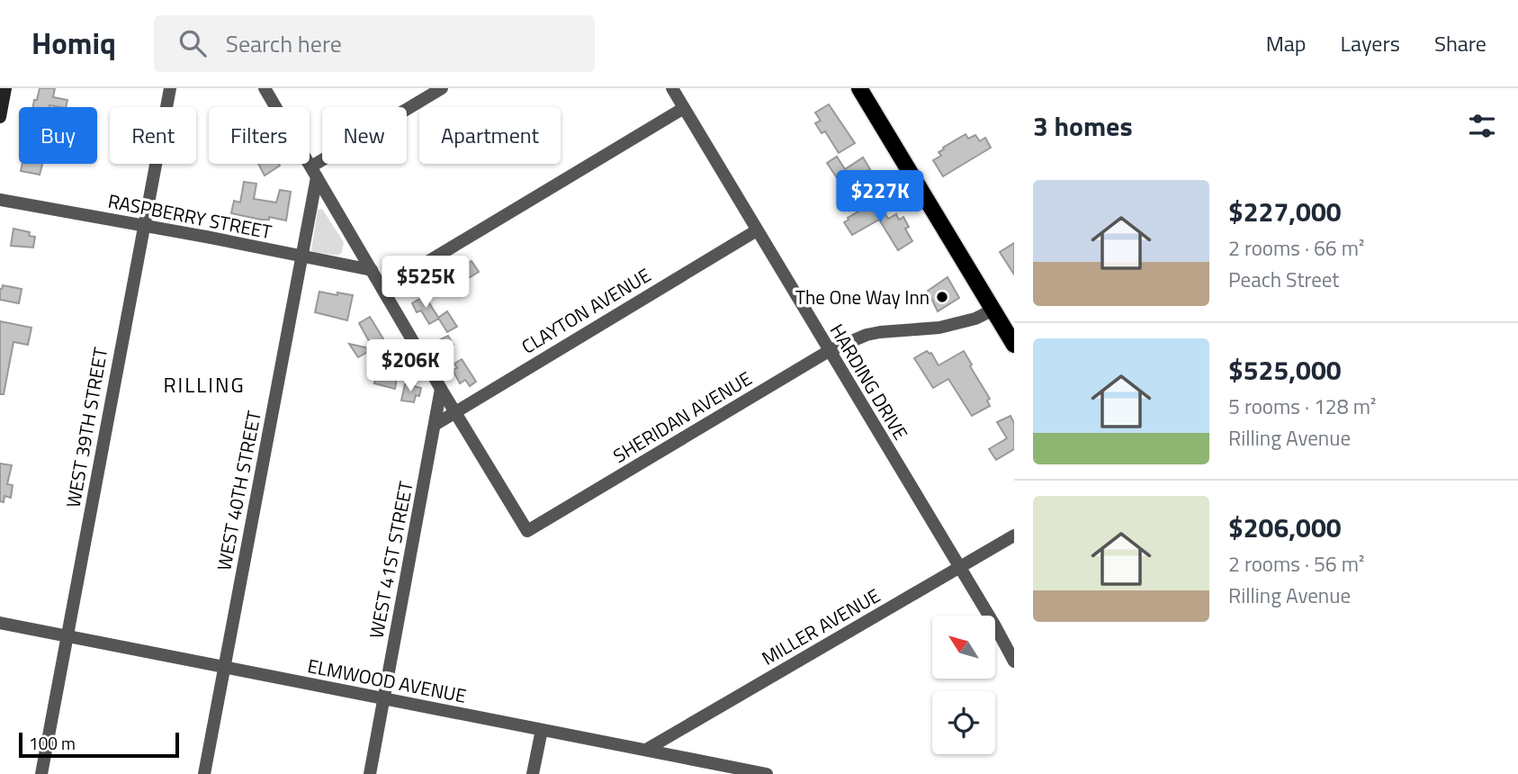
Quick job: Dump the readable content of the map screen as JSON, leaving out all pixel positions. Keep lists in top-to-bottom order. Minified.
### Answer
{"streets":{"street":["RASPBERRY STREET","CLAYTON AVENUE","HARDING DRIVE","SHERIDAN AVENUE","WEST 39TH STREET","WEST 40TH STREET","WEST 41ST STREET","MILLER AVENUE","ELMWOOD AVENUE"]},"crossings":[["RASPBERRY STREET","WEST 39TH STREET"],["RASPBERRY STREET","WEST 40TH STREET"],["CLAYTON AVENUE","HARDING DRIVE"],["CLAYTON AVENUE","SHERIDAN AVENUE"],["CLAYTON AVENUE","WEST 41ST STREET"],["HARDING DRIVE","SHERIDAN AVENUE"],["HARDING DRIVE","MILLER AVENUE"],["WEST 39TH STREET","ELMWOOD AVENUE"],["WEST 40TH STREET","ELMWOOD AVENUE"],["WEST 41ST STREET","ELMWOOD AVENUE"],["MILLER AVENUE","ELMWOOD AVENUE"]],"districts":["RILLING"],"places":["The One Way Inn"],"scale_bar":"100 m","north":"top left","page":{"header":"Homiq","search":"Search here","nav":["Map","Layers","Share"],"heading":"3 homes","chip":["Buy","Rent","Filters","New","Apartment"],"list":[{"name":"$227,000","note":"2 rooms · 66 m² · Peach Street"},{"name":"$525,000","note":"5 rooms · 128 m² · Rilling Avenue"},{"name":"$206,000","note":"2 rooms · 56 m² · Rilling Avenue"}],"price":["$227K","$525K","$206K"],"scale":"100 m"}}
